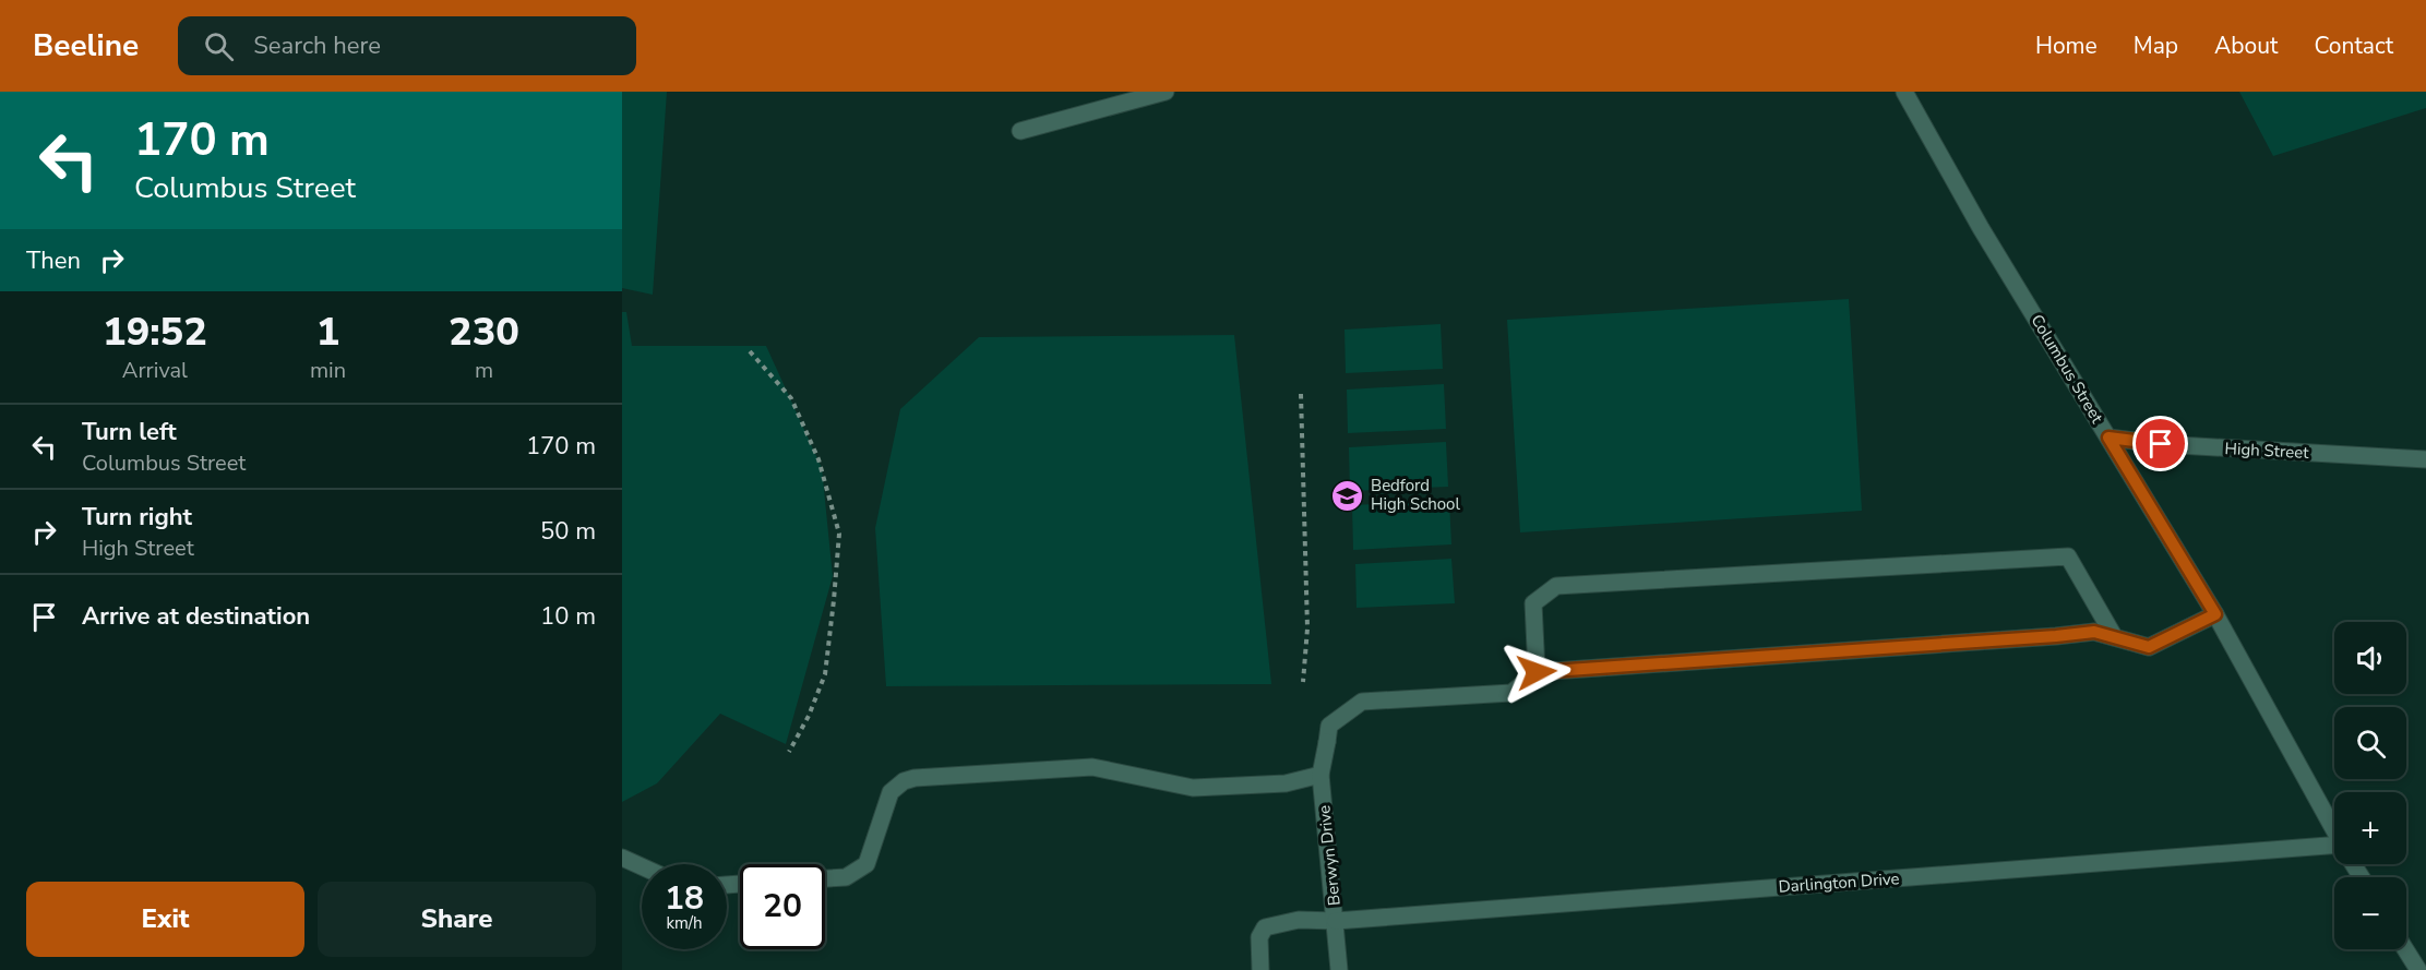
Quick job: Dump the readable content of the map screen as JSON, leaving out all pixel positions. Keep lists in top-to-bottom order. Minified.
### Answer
{"streets":{"street":["Columbus Street","High Street","Berwyn Drive","Darlington Drive"]},"crossings":[["Columbus Street","High Street"],["Berwyn Drive","Darlington Drive"]],"places":{"school or university":["Bedford High School"]},"page":{"header":"Beeline","search":"Search here","nav":["Home","Map","About","Contact"],"turn":["170 m","Columbus Street"],"then":"Then","eta":["19:52","Arrival","1","min","230","m"],"list":[{"name":"Turn left","note":"Columbus Street","value":"170 m"},{"name":"Turn right","note":"High Street","value":"50 m"},{"name":"Arrive at destination","value":"10 m"}],"map_buttons":["+","−"],"speed":"18 km/h","limit":"20","buttons":["Exit","Share"]}}
